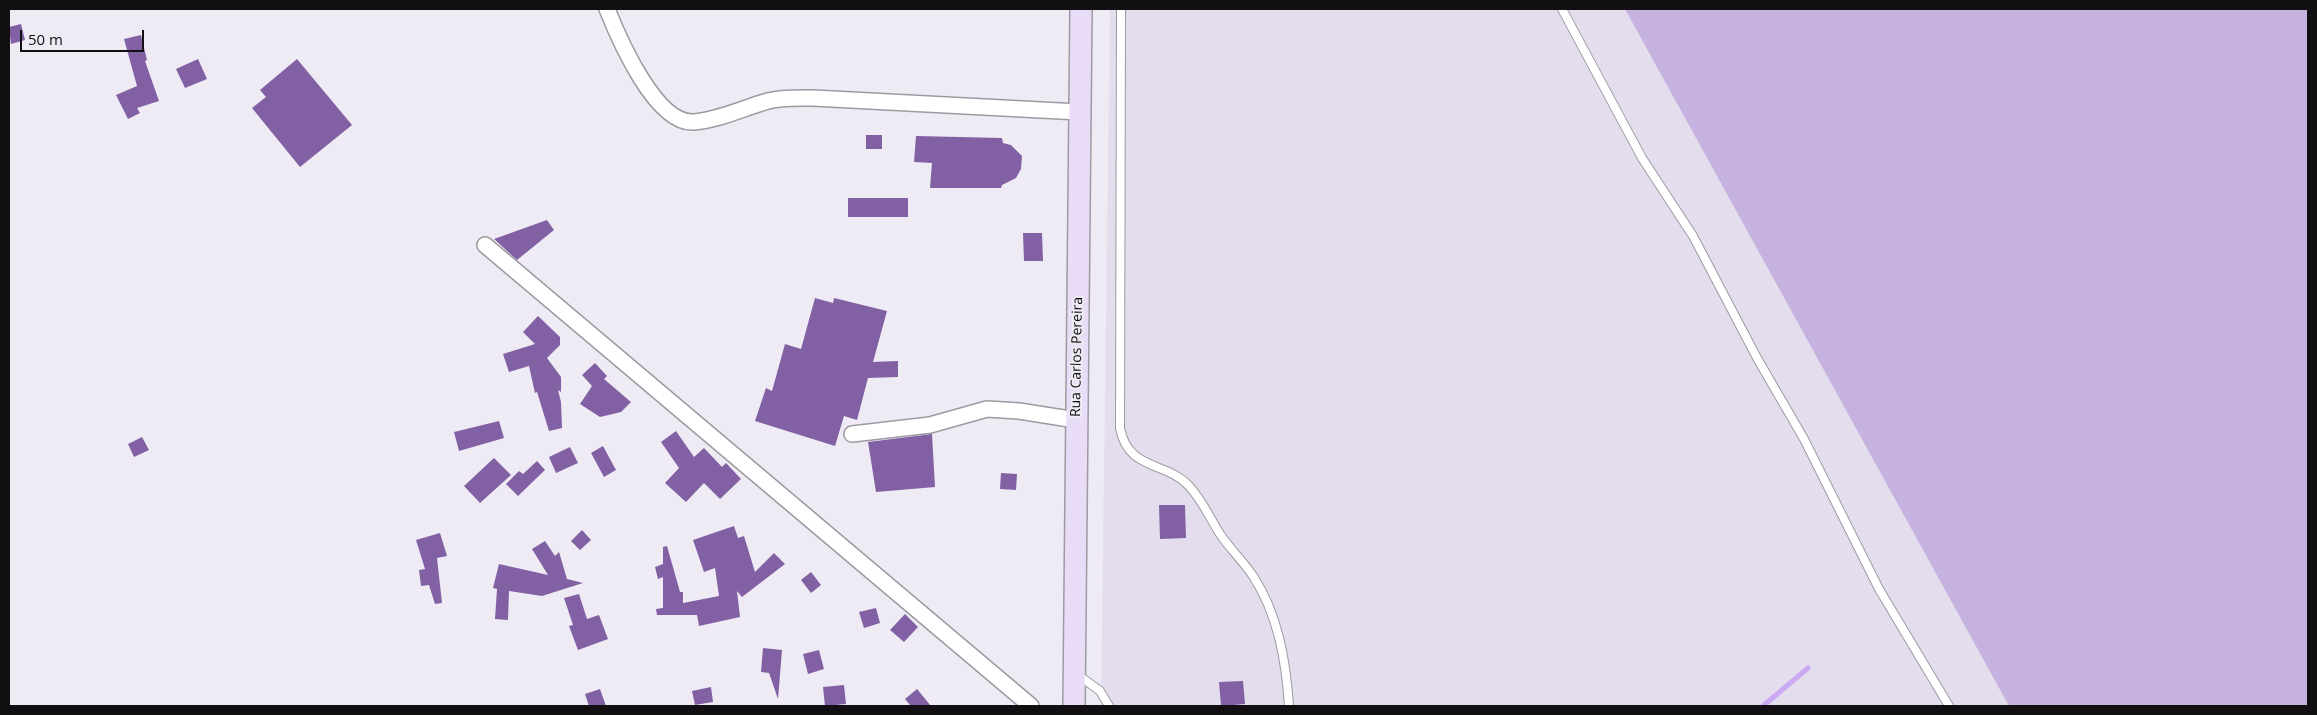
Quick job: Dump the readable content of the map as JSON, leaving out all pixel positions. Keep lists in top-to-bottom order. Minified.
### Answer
{"streets":{"main road":["Rua Carlos Pereira"]},"scale_bar":"50 m"}
